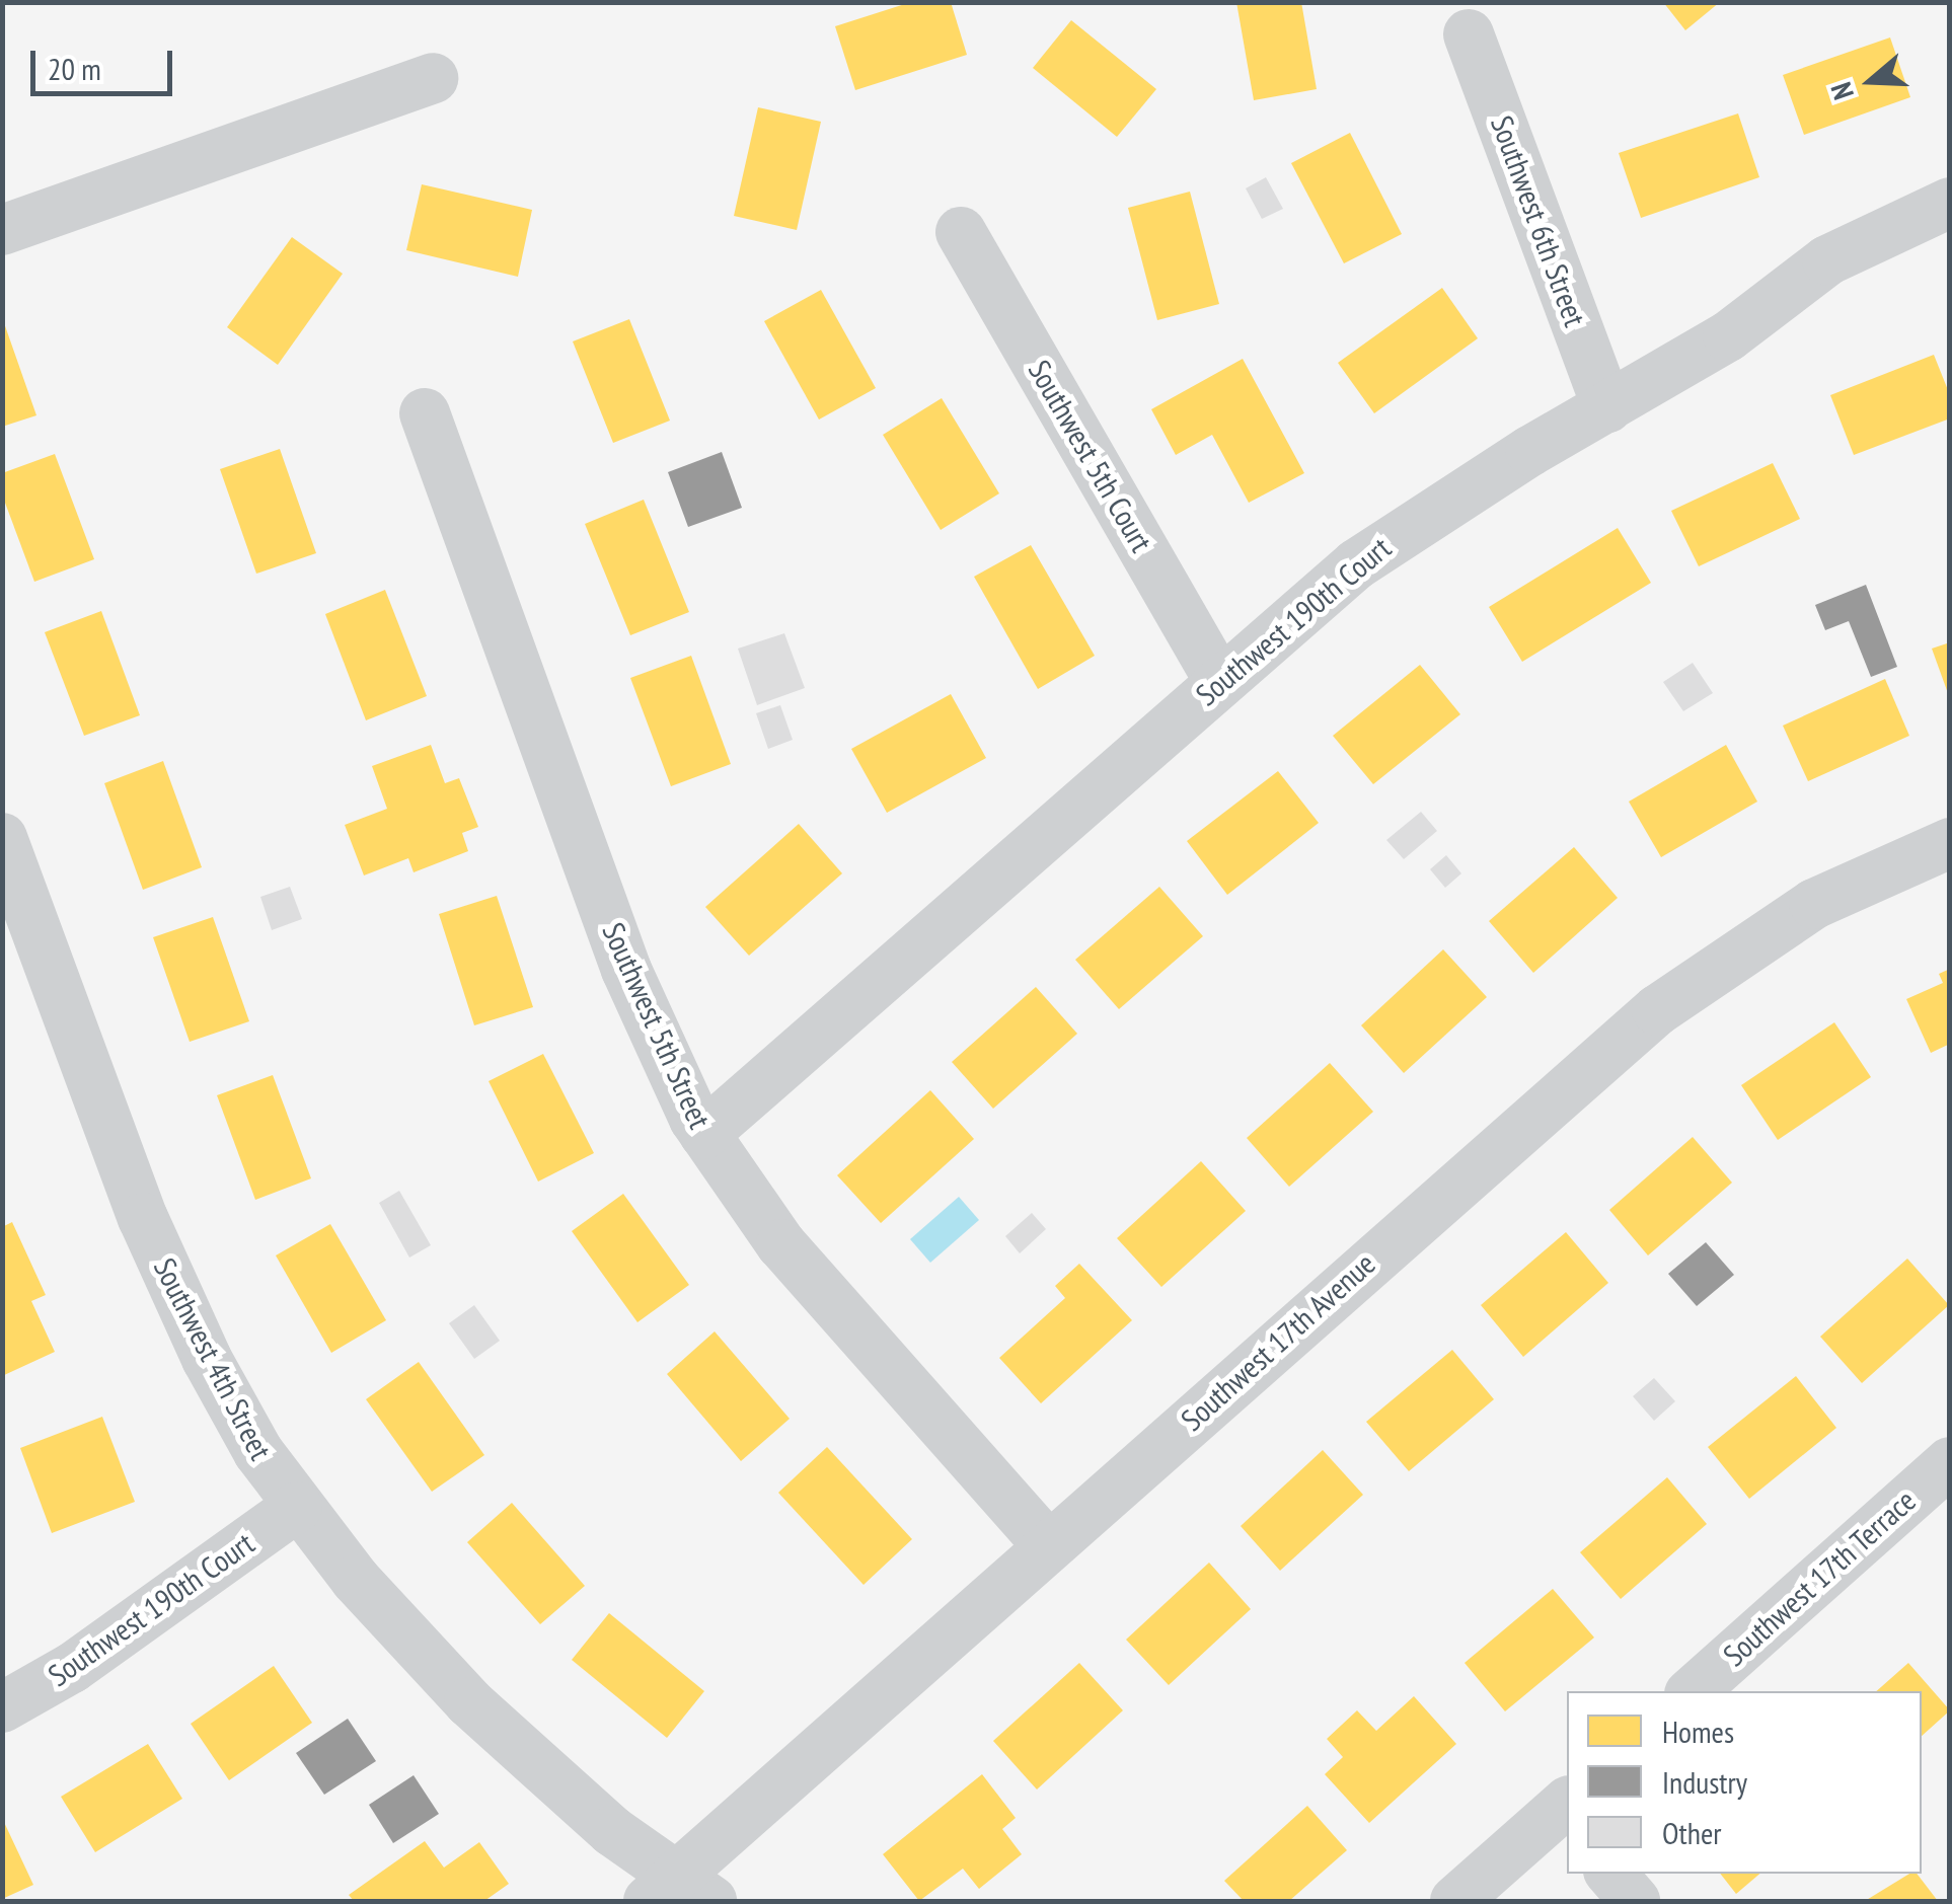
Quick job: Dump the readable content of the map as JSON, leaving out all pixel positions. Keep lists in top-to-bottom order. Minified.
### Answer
{"streets":{"street":["Southwest 6th Street","Southwest 5th Court","Southwest 190th Court","Southwest 5th Street","Southwest 17th Avenue","Southwest 4th Street","Southwest 17th Terrace"]},"crossings":[["Southwest 6th Street","Southwest 190th Court"],["Southwest 5th Court","Southwest 190th Court"],["Southwest 190th Court","Southwest 5th Street"],["Southwest 190th Court","Southwest 4th Street"],["Southwest 5th Street","Southwest 17th Avenue"],["Southwest 17th Avenue","Southwest 4th Street"]],"legend":["Homes","Industry","Other"],"scale_bar":"20 m","north":"left"}
